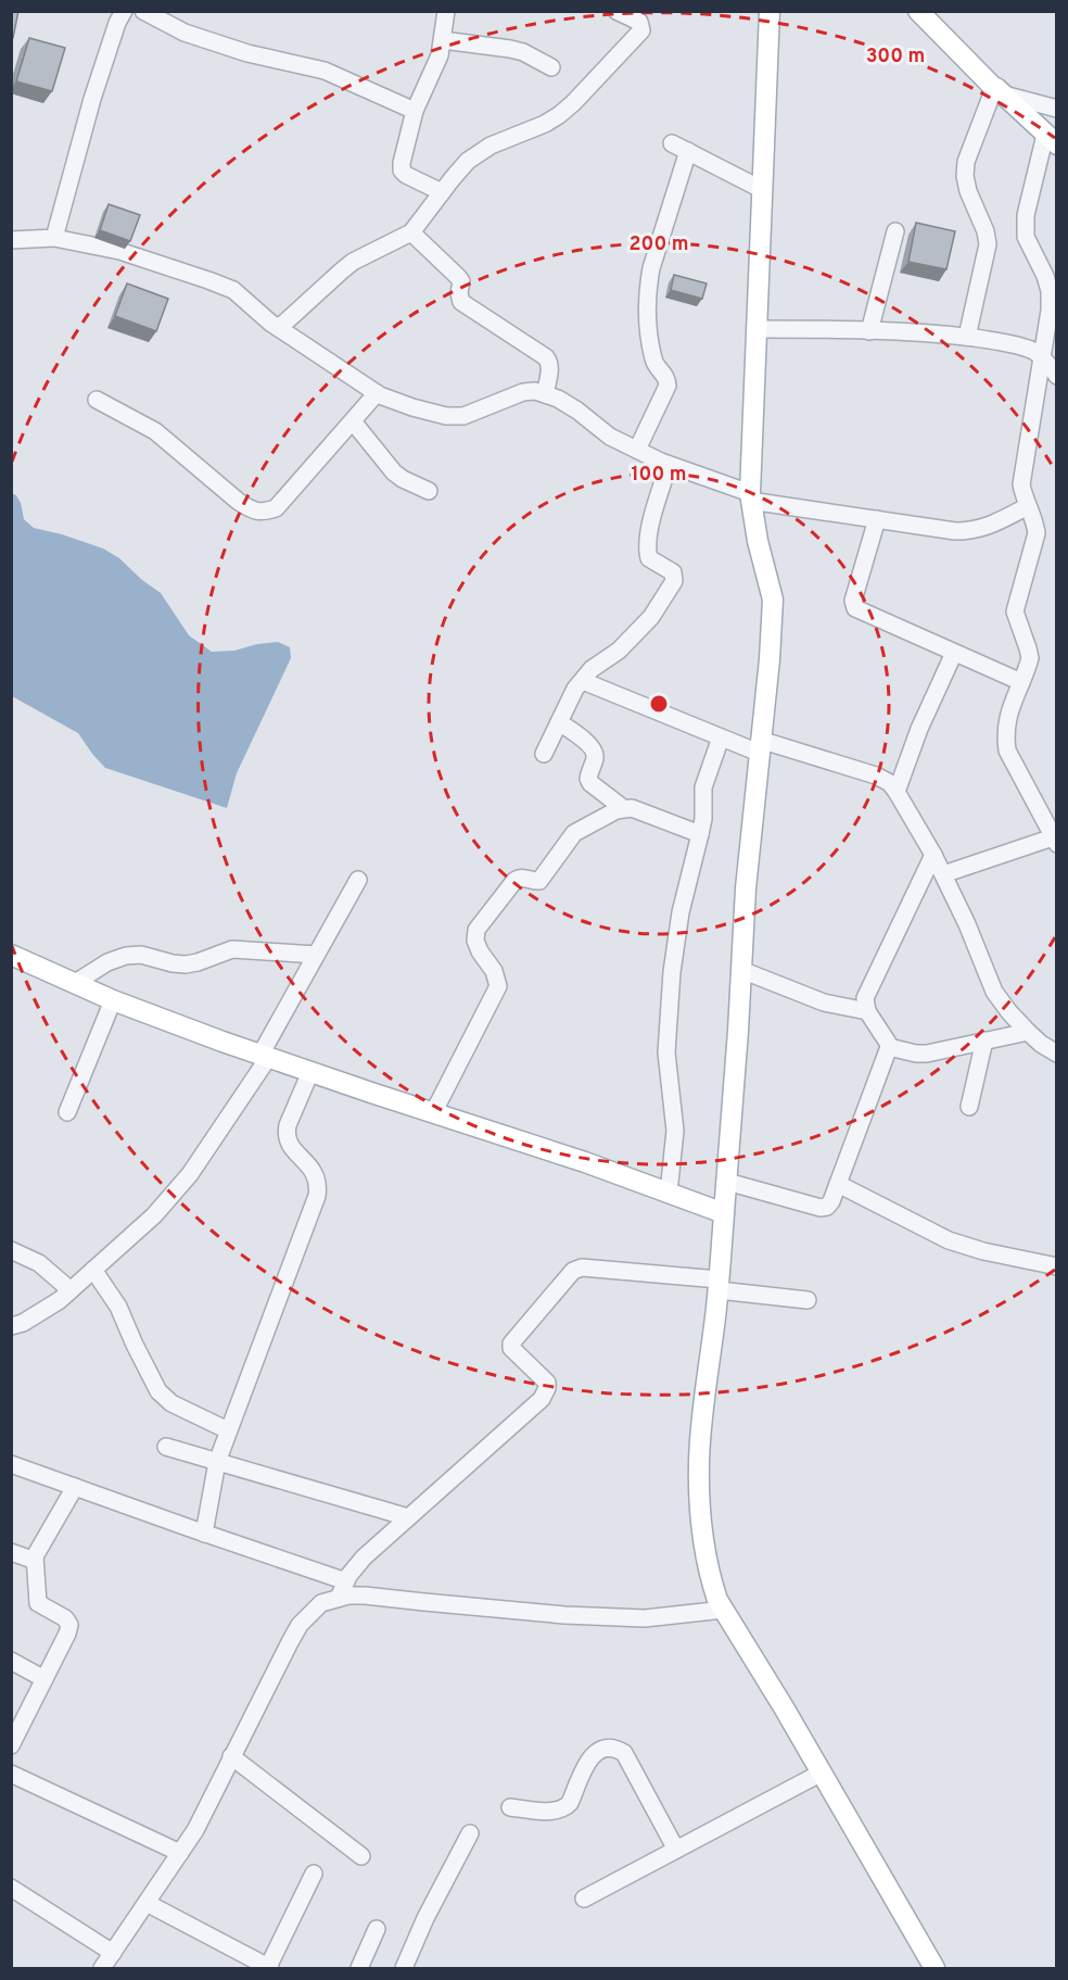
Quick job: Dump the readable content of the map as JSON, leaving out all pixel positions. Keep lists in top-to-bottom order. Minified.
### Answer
{"rings":["300 m","200 m","100 m"]}
